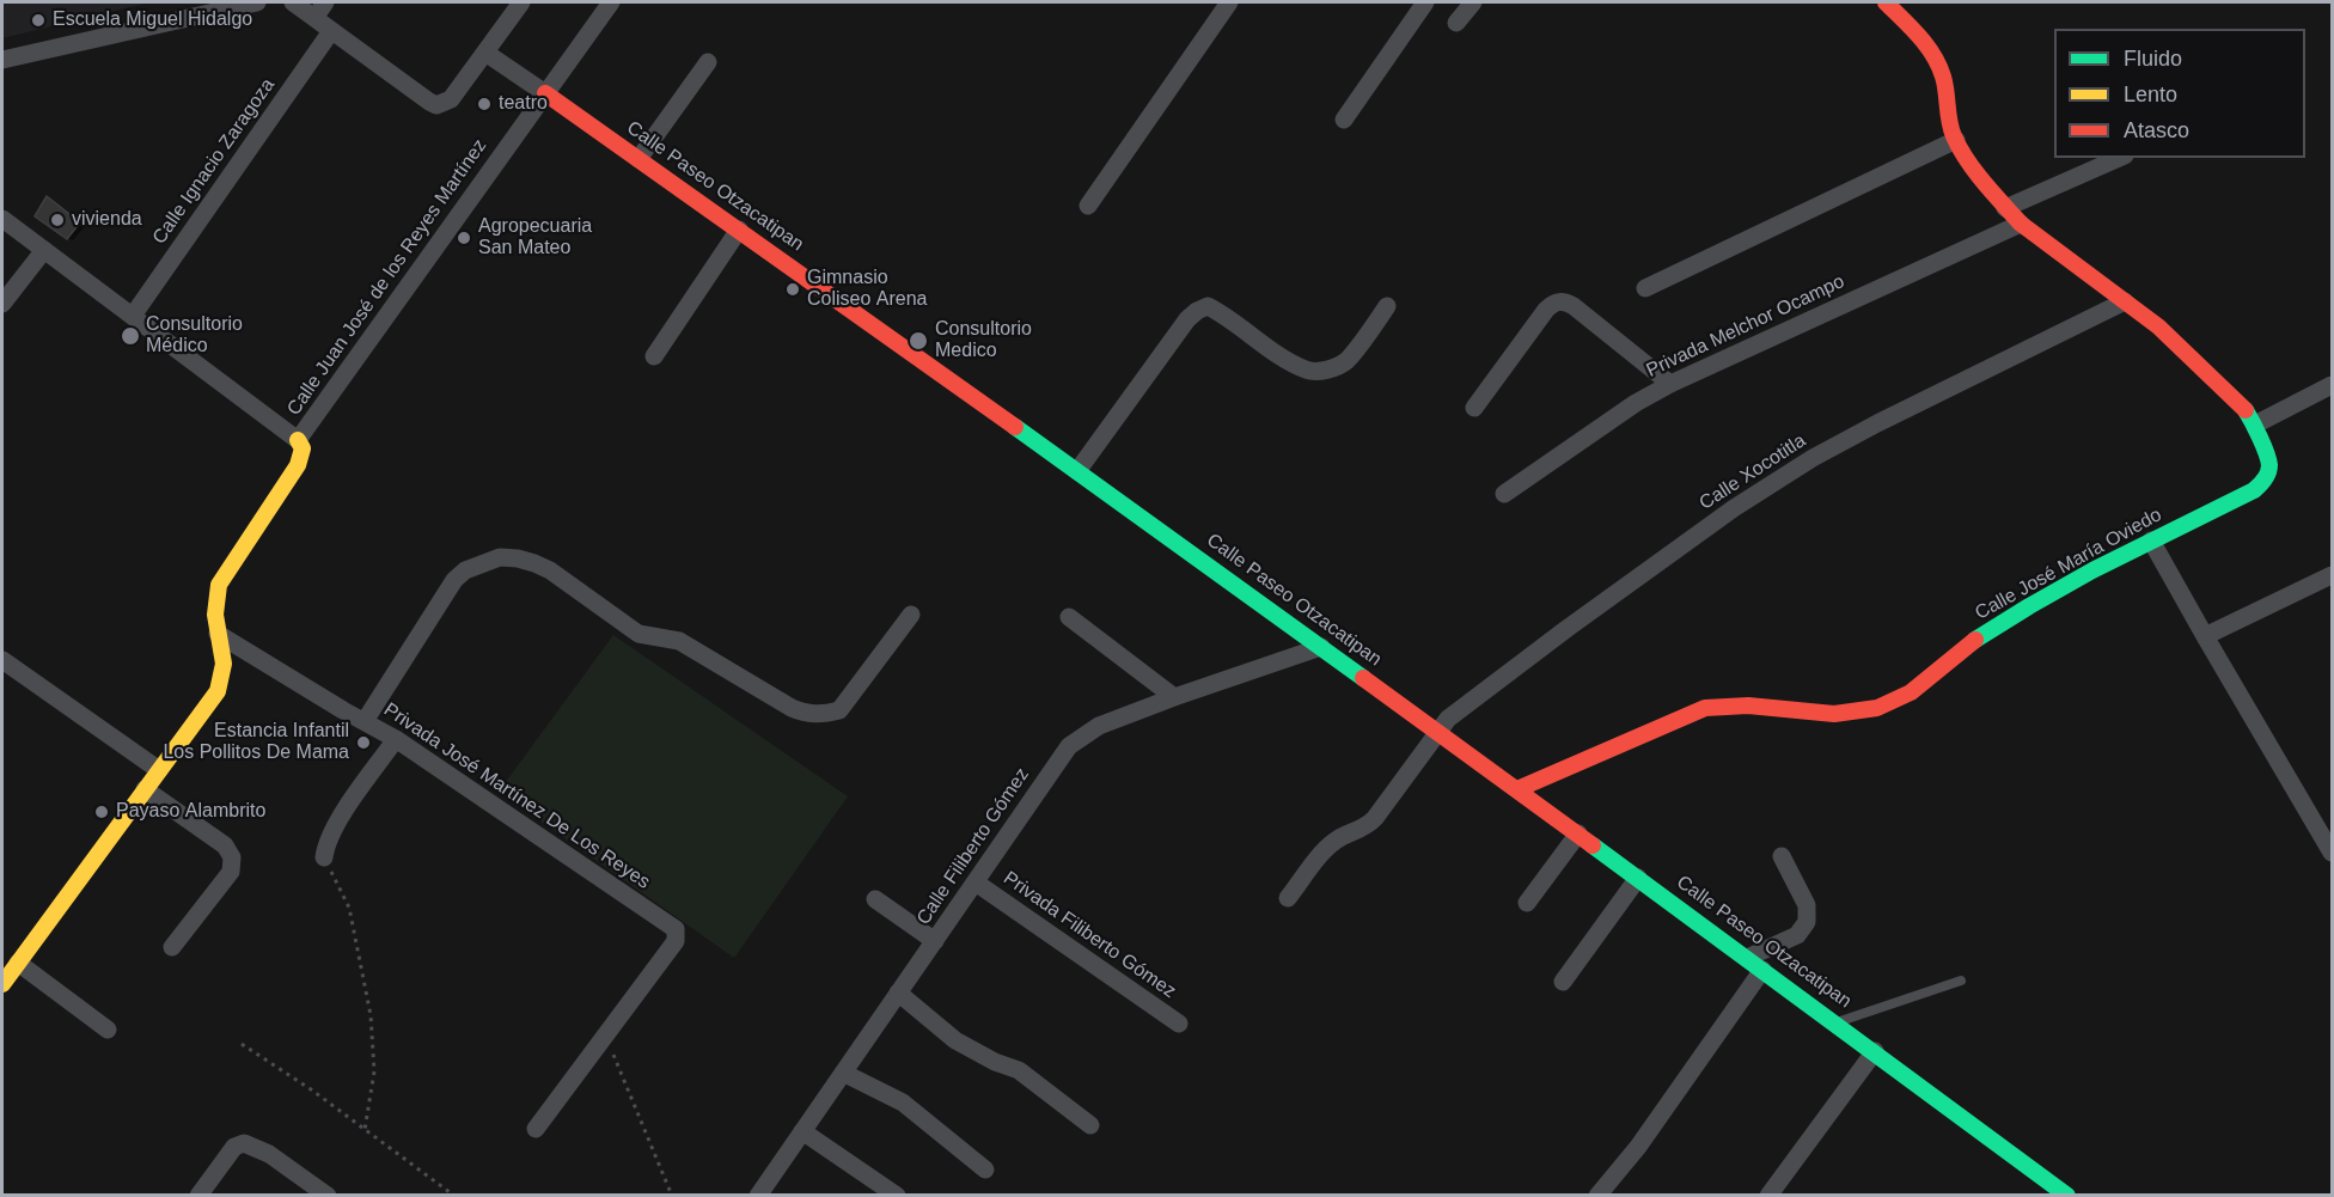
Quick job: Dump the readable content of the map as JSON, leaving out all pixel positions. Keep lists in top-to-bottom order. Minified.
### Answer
{"streets":{"street":["Calle Ignacio Zaragoza","Calle Paseo Otzacatipan","Calle Juan José de los Reyes Martínez","Privada Melchor Ocampo","Calle Xocotitla","Calle José María Oviedo","Privada José Martínez De Los Reyes","Calle Filiberto Gómez","Privada Filiberto Gómez"]},"crossings":[["Calle Paseo Otzacatipan","Calle Juan José de los Reyes Martínez"],["Calle Paseo Otzacatipan","Calle Xocotitla"],["Calle Paseo Otzacatipan","Calle José María Oviedo"],["Calle Paseo Otzacatipan","Calle Filiberto Gómez"],["Calle Juan José de los Reyes Martínez","Privada José Martínez De Los Reyes"],["Privada Melchor Ocampo","Calle José María Oviedo"],["Calle Xocotitla","Calle José María Oviedo"],["Calle Filiberto Gómez","Privada Filiberto Gómez"]],"places":["Escuela Miguel Hidalgo","teatro","vivienda","Agropecuaria San Mateo","Gimnasio Coliseo Arena","Consultorio Médico","Consultorio Medico","Estancia Infantil Los Pollitos De Mama","Payaso Alambrito"],"legend":["Fluido","Lento","Atasco"]}
